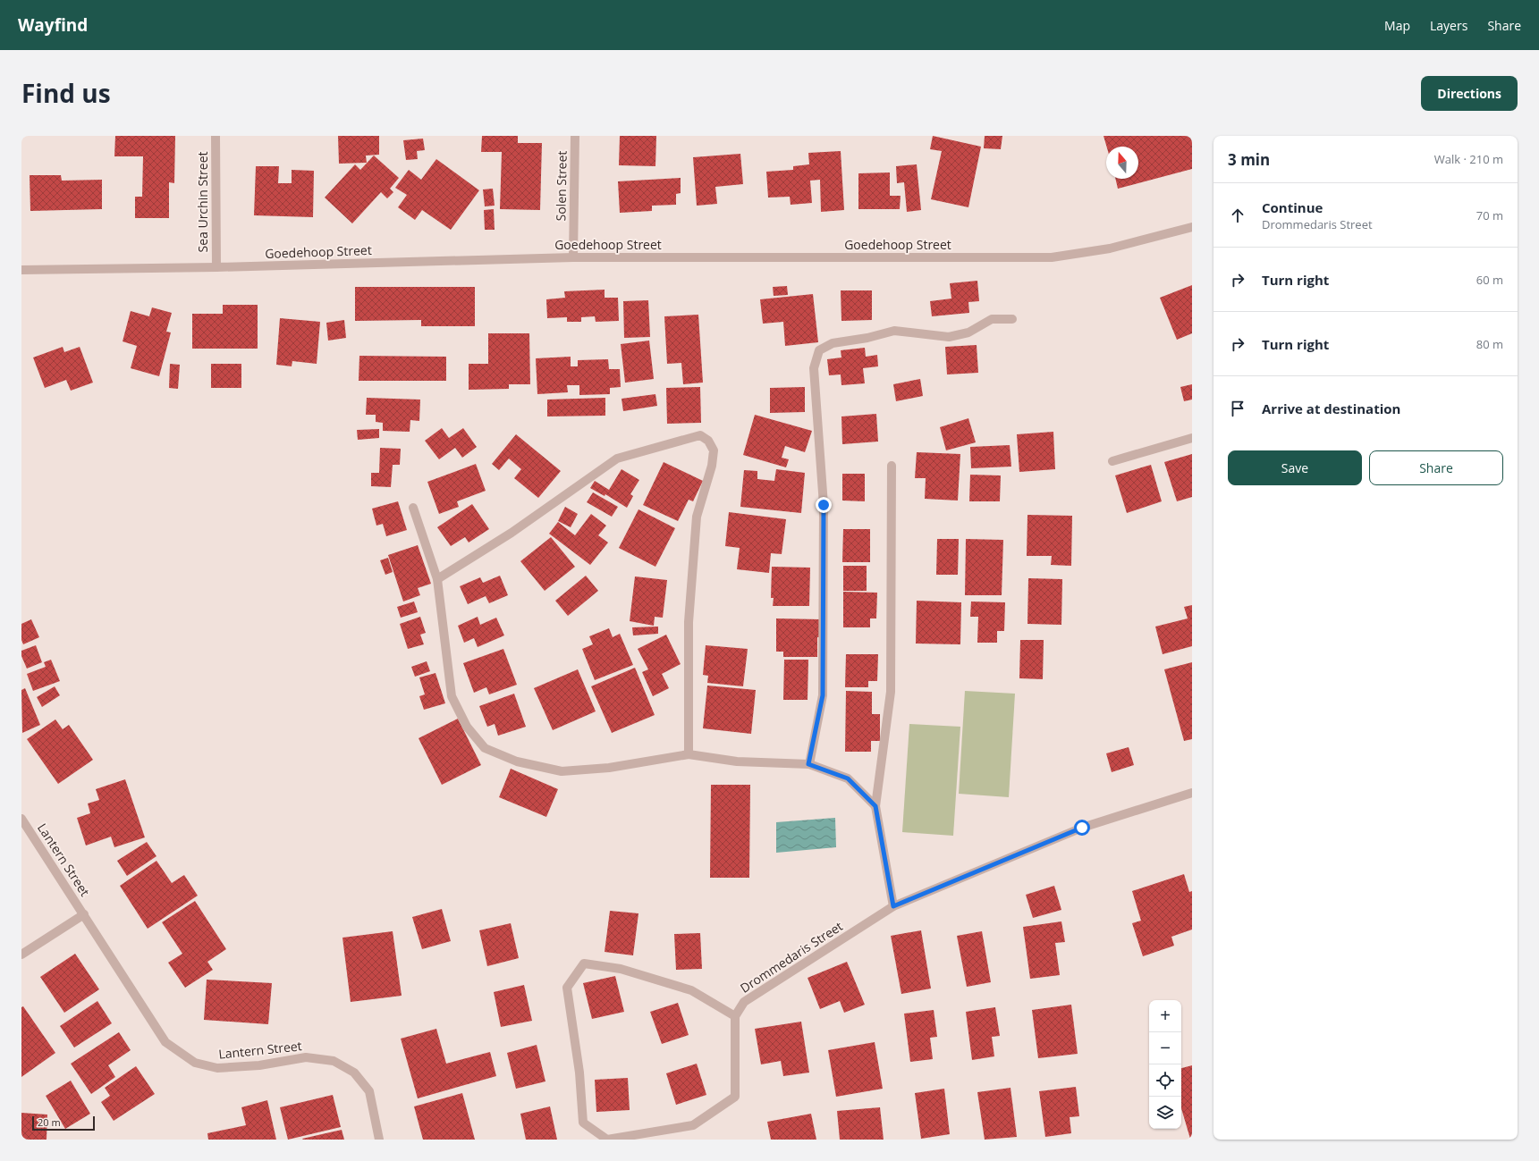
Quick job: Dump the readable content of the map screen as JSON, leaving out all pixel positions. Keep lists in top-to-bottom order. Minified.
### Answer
{"streets":{"street":["Solen Street","Sea Urchin Street","Goedehoop Street","Lantern Street","Drommedaris Street"]},"crossings":[["Solen Street","Goedehoop Street"],["Sea Urchin Street","Goedehoop Street"]],"scale_bar":"20 m","north":"top","page":{"header":"Wayfind","nav":["Map","Layers","Share"],"title":"Find us","buttons":["Directions",["Save","Share"]],"heading":["3 min","Walk · 210 m"],"list":[["Continue","Drommedaris Street","70 m"],["Turn right","60 m"],["Turn right","80 m"],"Arrive at destination"],"map_buttons":["+","−"],"scale":"20 m"}}
